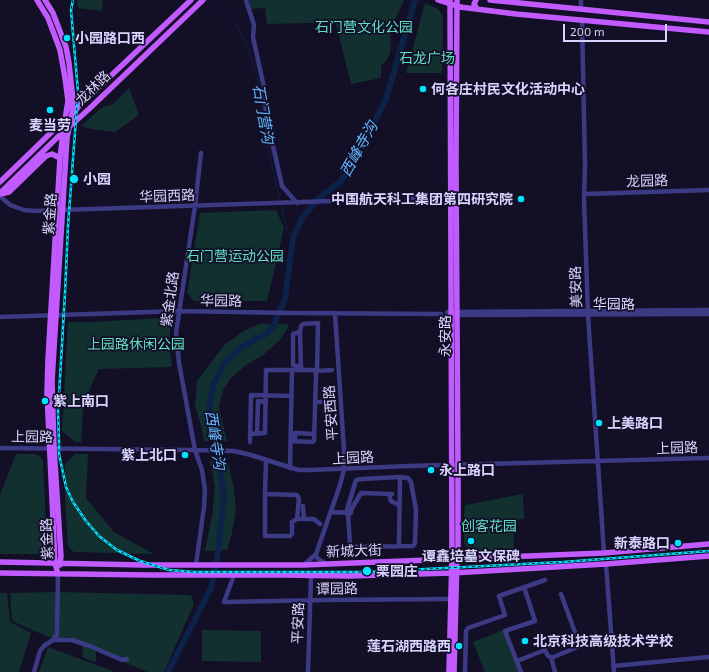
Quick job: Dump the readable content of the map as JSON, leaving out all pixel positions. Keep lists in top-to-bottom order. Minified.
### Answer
{"streets":{"main road":["龙林路","紫金路","永安路","新城大街"],"street":["龙园路","华园西路","美安路","紫金北路","华园路","平安西路","上园路","谭园路","平安路"]},"crossings":[["龙林路","华园西路"],["龙林路","紫金路"],["龙园路","美安路"],["华园西路","紫金路"],["华园西路","紫金北路"],["紫金路","华园路"],["紫金路","上园路"],["紫金路","新城大街"],["美安路","华园路"],["美安路","上园路"],["美安路","新城大街"],["紫金北路","华园路"],["紫金北路","上园路"],["紫金北路","新城大街"],["华园路","永安路"],["华园路","平安西路"],["永安路","上园路"],["永安路","新城大街"],["永安路","谭园路"],["平安西路","上园路"],["新城大街","谭园路"],["新城大街","平安路"],["谭园路","平安路"]],"water":["石门营沟","西峰寺沟"],"parks":["石门营文化公园","石龙广场","石门营运动公园","上园路休闲公园","创客花园"],"places":["小园路口西","何各庄村民文化活动中心","麦当劳","小园","中国航天科工集团第四研究院","紫上南口","上美路口","紫上北口","永上路口","谭鑫培墓文保碑","新泰路口","栗园庄","北京科技高级技术学校","莲石湖西路西"],"scale_bar":"200 m"}
